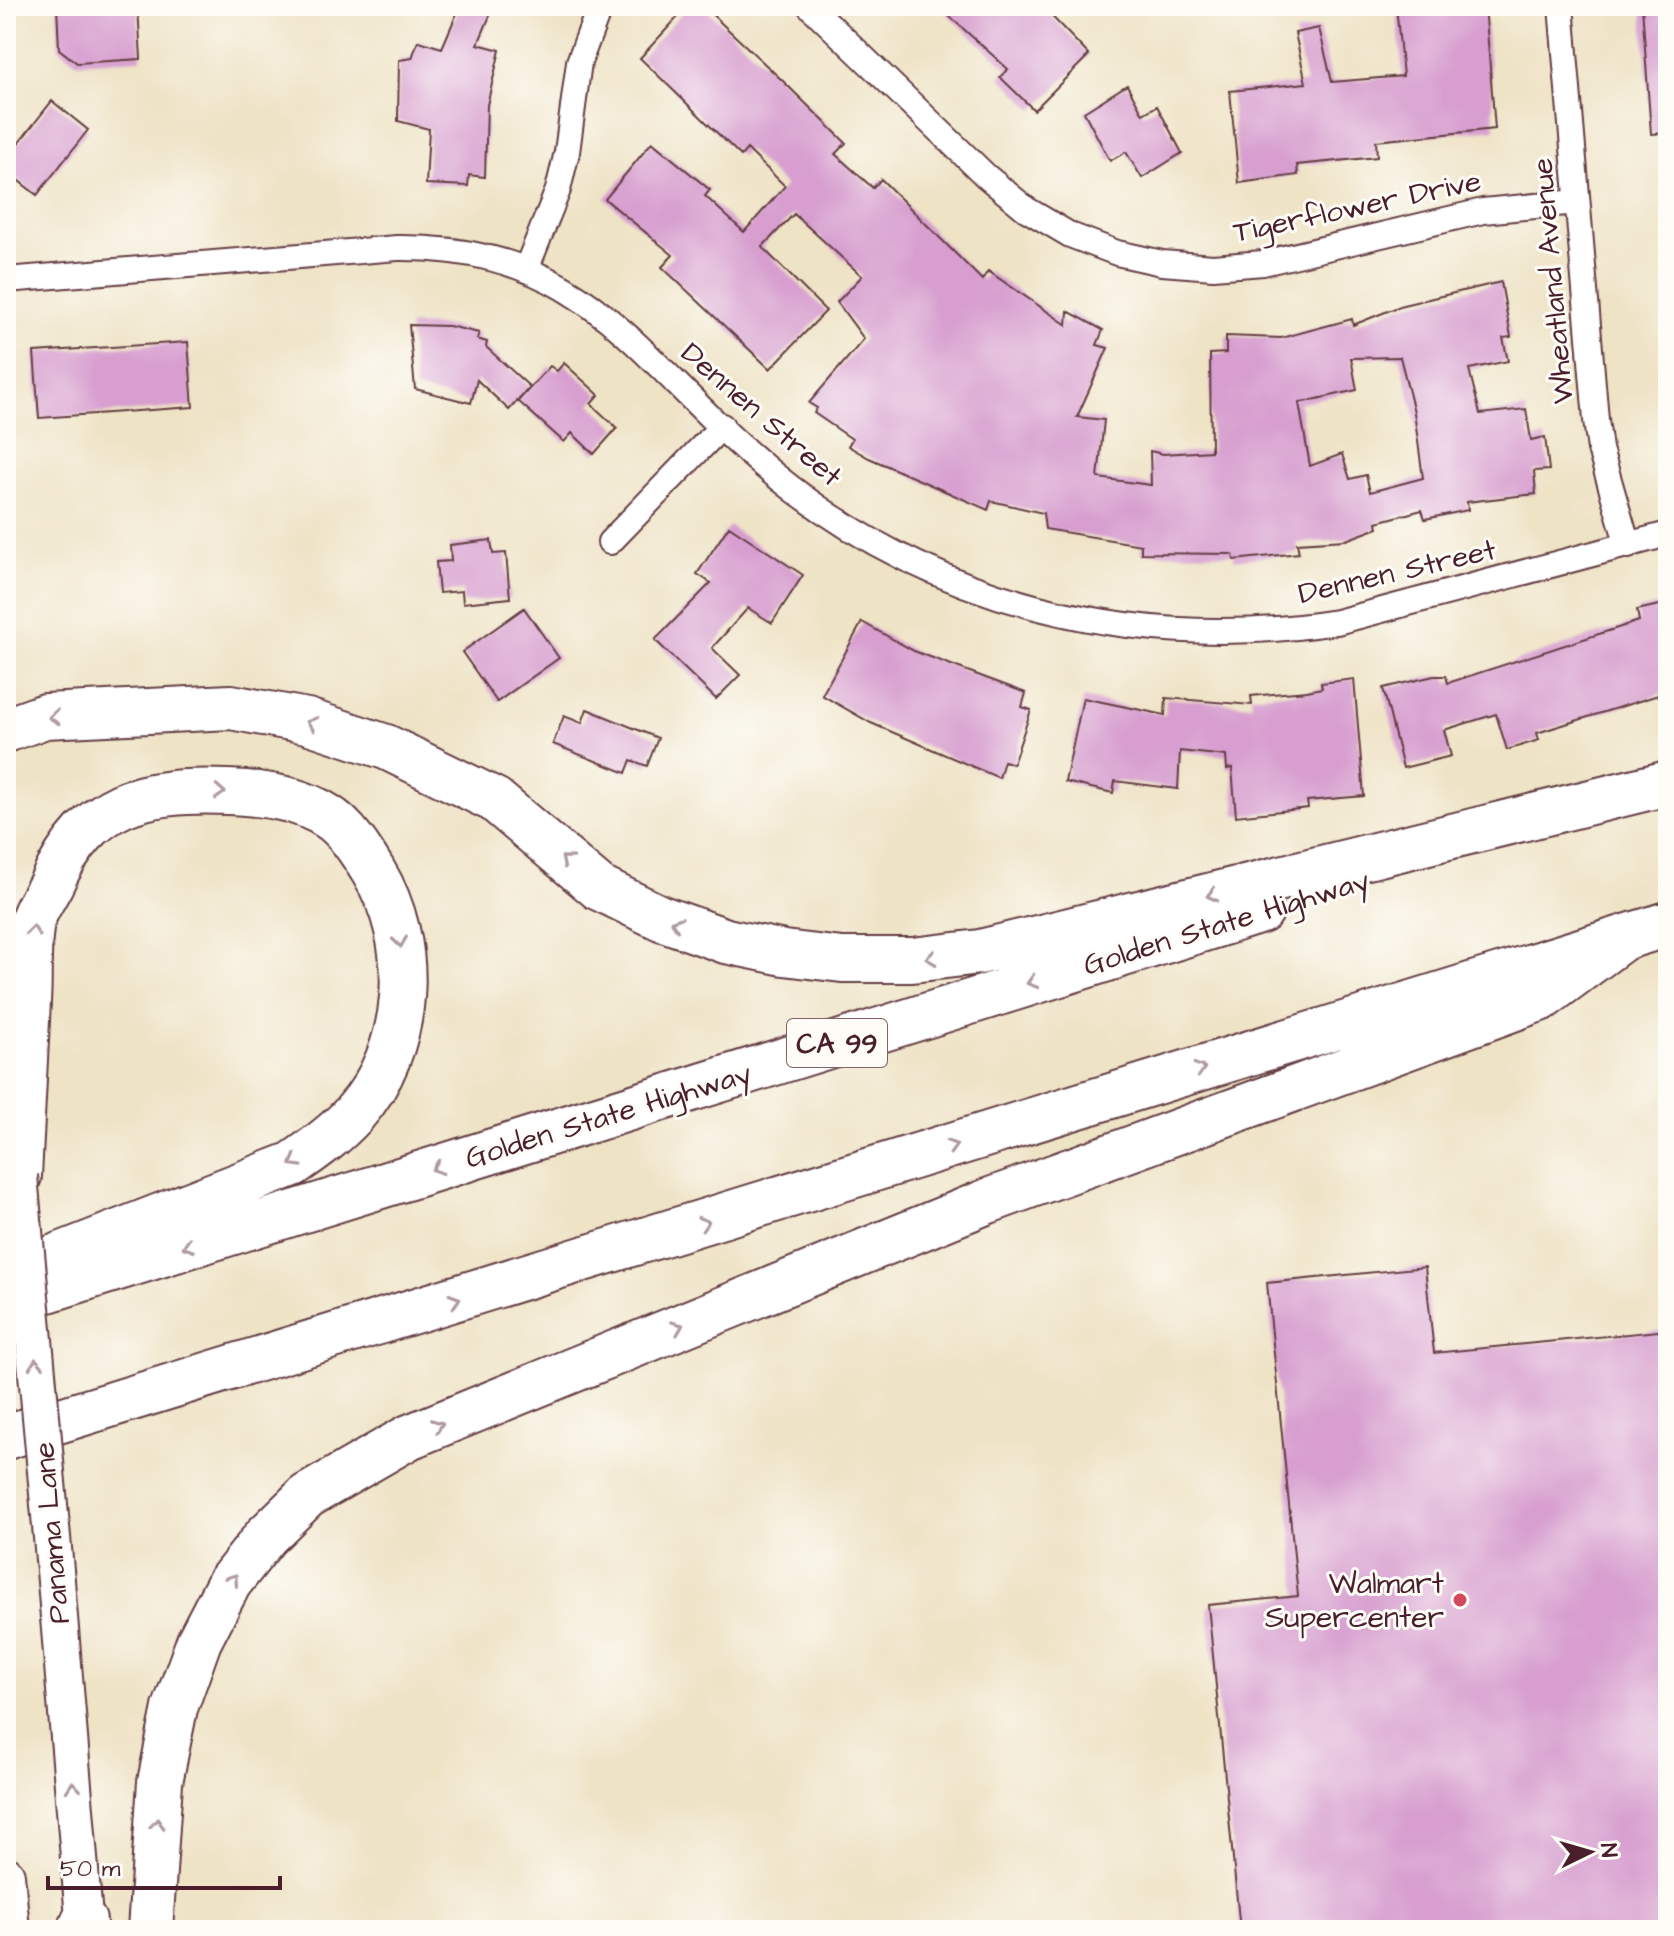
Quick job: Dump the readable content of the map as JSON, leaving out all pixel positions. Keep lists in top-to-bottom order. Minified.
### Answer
{"streets":{"highway":["Golden State Highway","CA 99"],"main road":["Panama Lane"],"street":["Tigerflower Drive","Wheatland Avenue","Dennen Street"]},"crossings":[["Tigerflower Drive","Wheatland Avenue"],["Wheatland Avenue","Dennen Street"]],"one_way":["Panama Lane"],"places":["Walmart Supercenter"],"scale_bar":"50 m","north":"right"}
